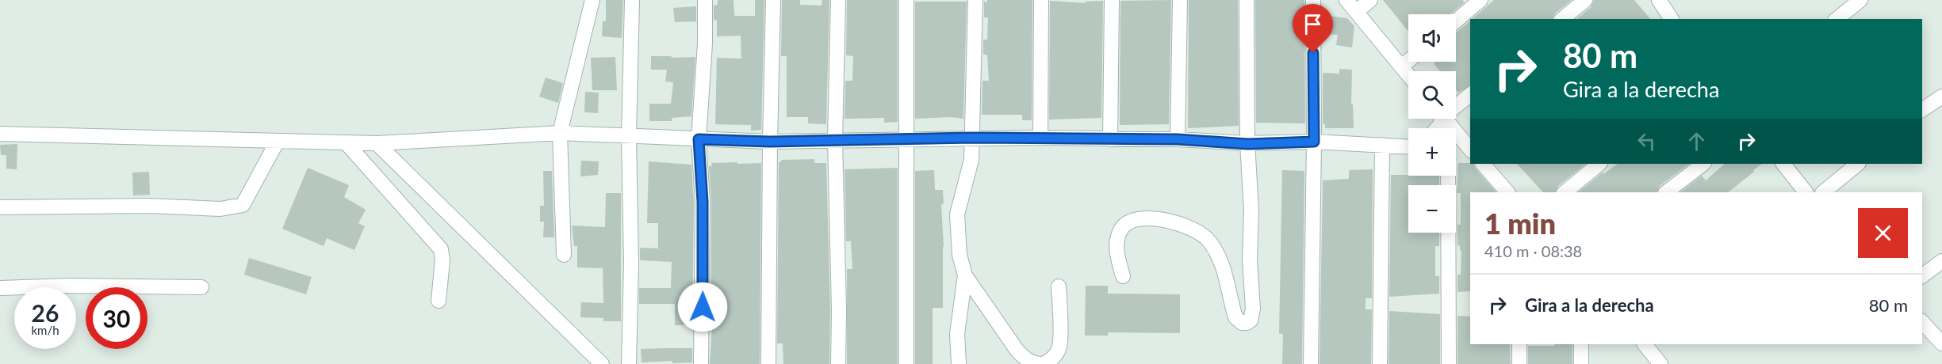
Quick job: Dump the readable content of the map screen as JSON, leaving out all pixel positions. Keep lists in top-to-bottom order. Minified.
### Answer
{"page":{"map_buttons":["+","−"],"turn":["80 m","Gira a la derecha"],"heading":["1 min","410 m · 08:38"],"list":[{"name":"Gira a la derecha","value":"80 m"}],"speed":"26 km/h","limit":"30"}}
